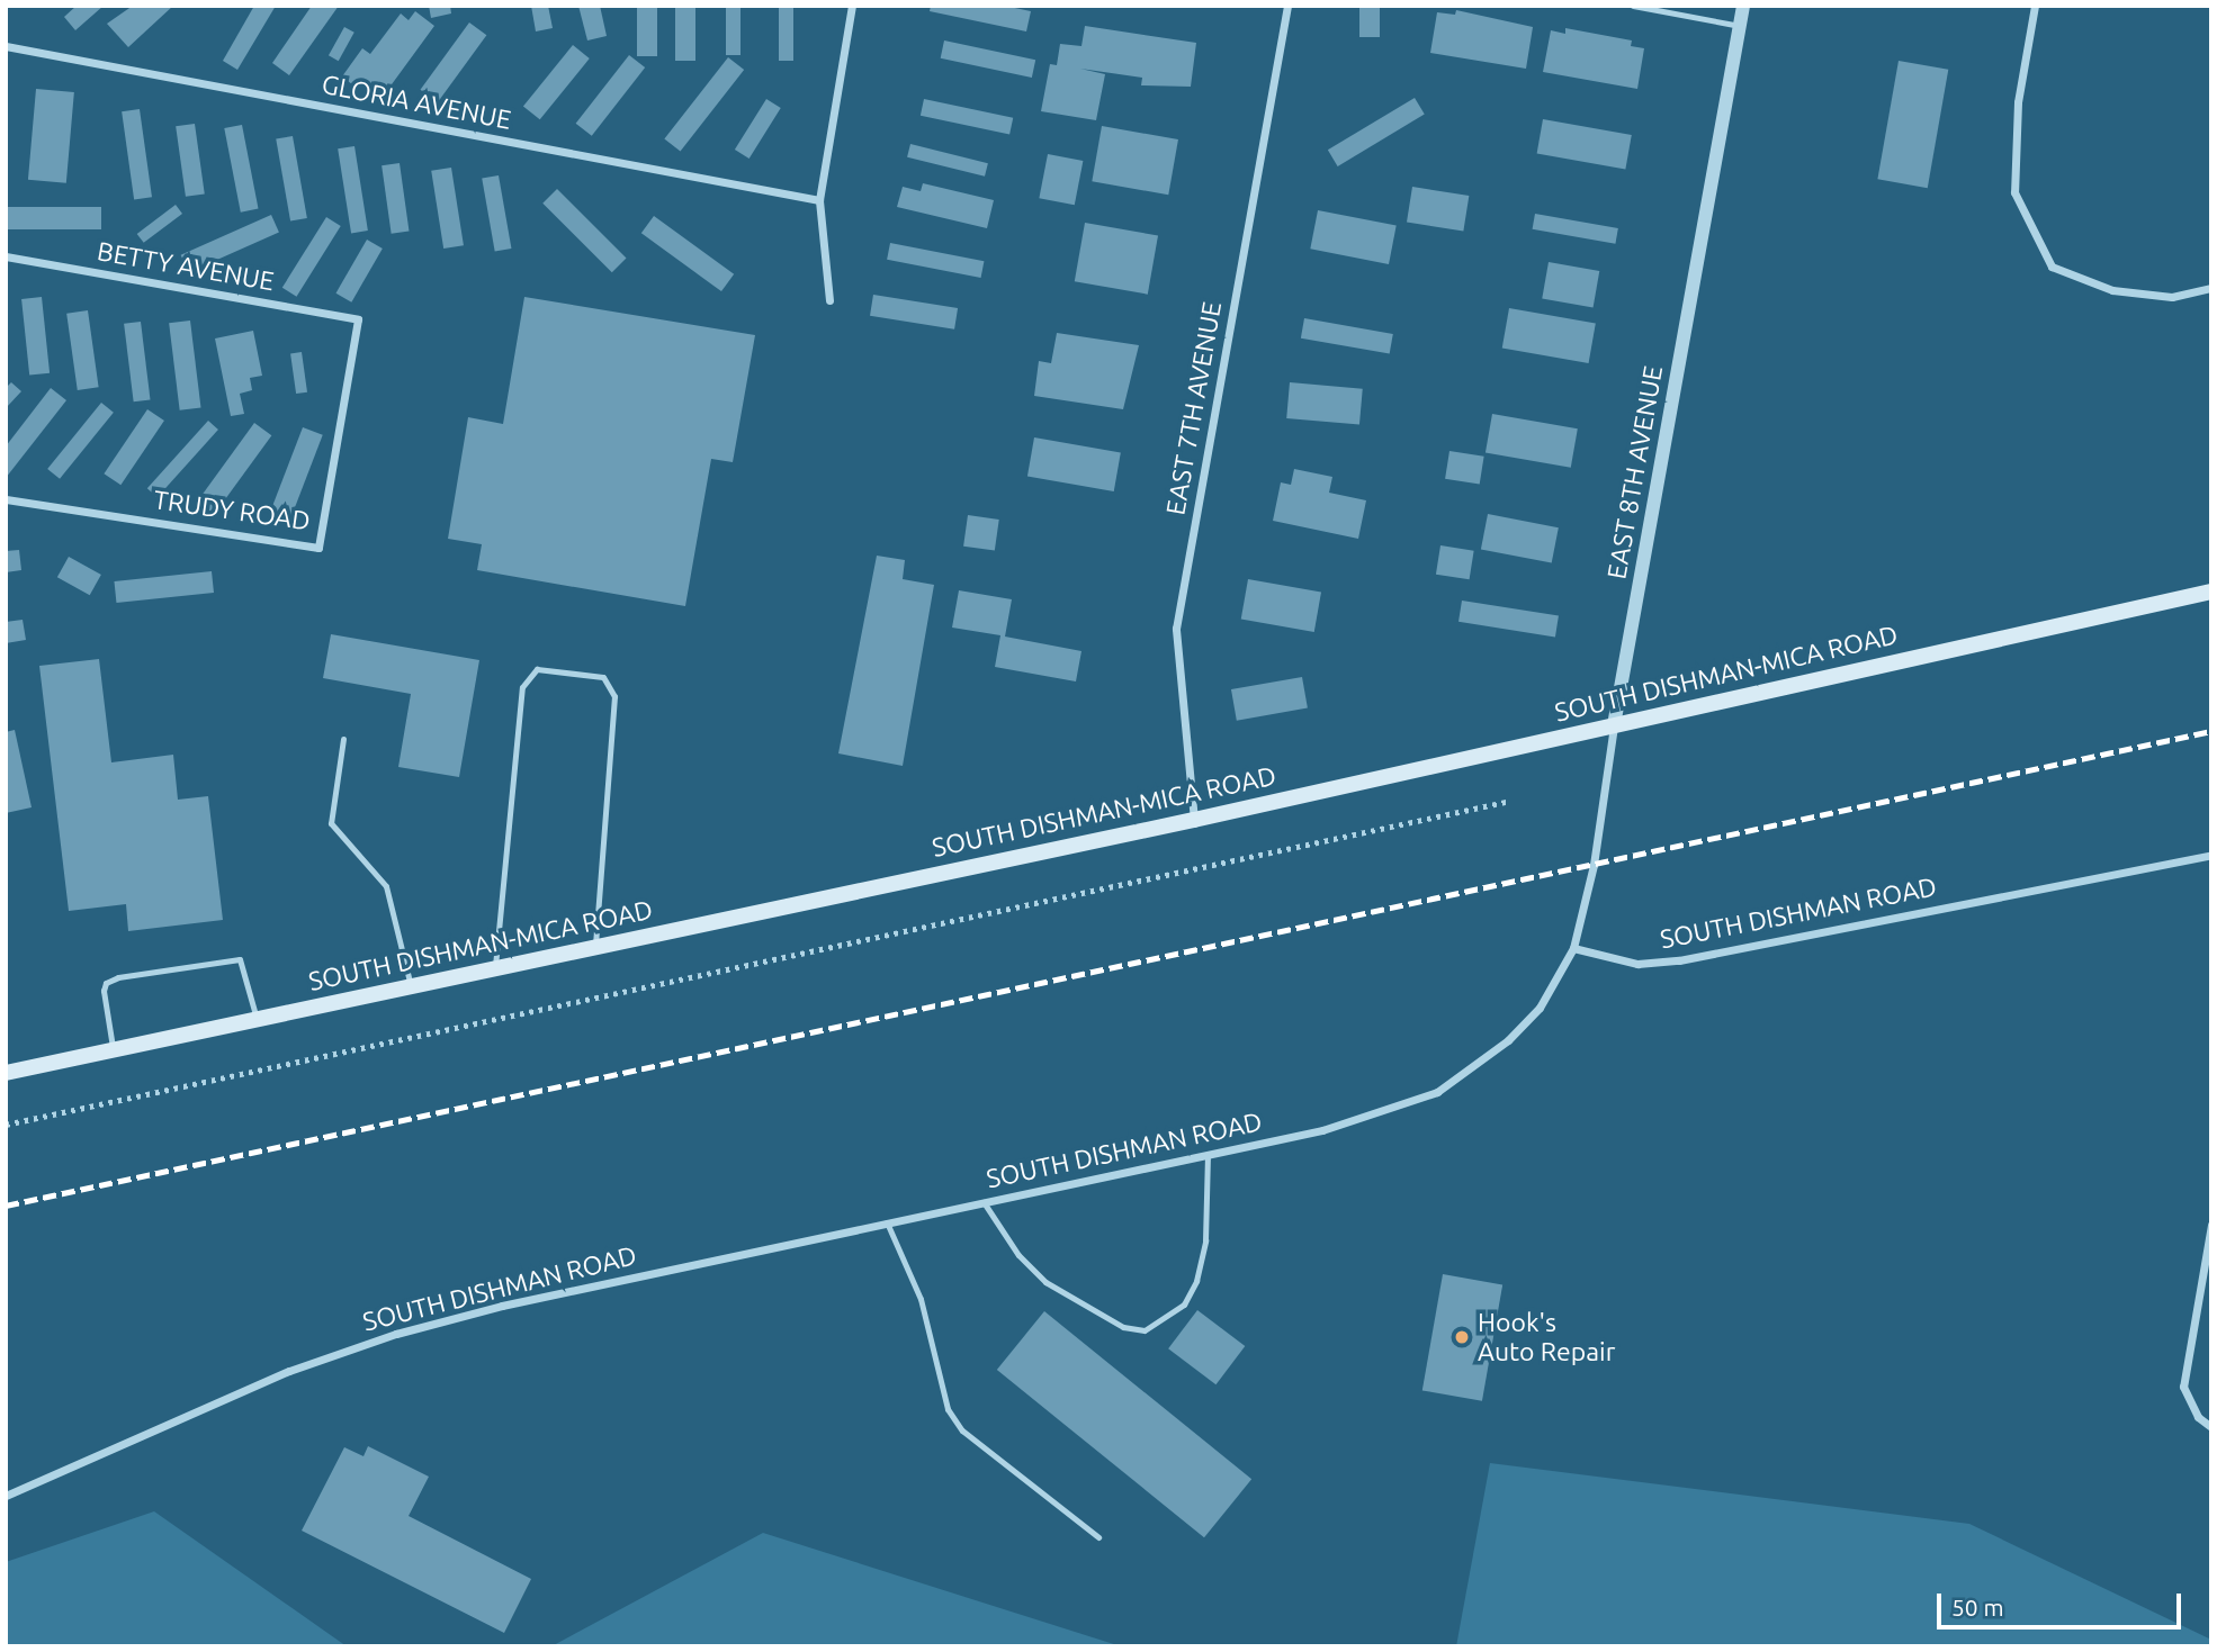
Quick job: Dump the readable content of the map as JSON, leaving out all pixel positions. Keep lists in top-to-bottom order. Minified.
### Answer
{"streets":{"main road":["SOUTH DISHMAN-MICA ROAD"],"street":["GLORIA AVENUE","BETTY AVENUE","EAST 7TH AVENUE","EAST 8TH AVENUE","TRUDY ROAD","SOUTH DISHMAN ROAD"]},"crossings":[["BETTY AVENUE","TRUDY ROAD"],["EAST 7TH AVENUE","SOUTH DISHMAN-MICA ROAD"],["EAST 8TH AVENUE","SOUTH DISHMAN-MICA ROAD"],["EAST 8TH AVENUE","SOUTH DISHMAN ROAD"]],"places":["Hook's Auto Repair"],"scale_bar":"50 m"}
